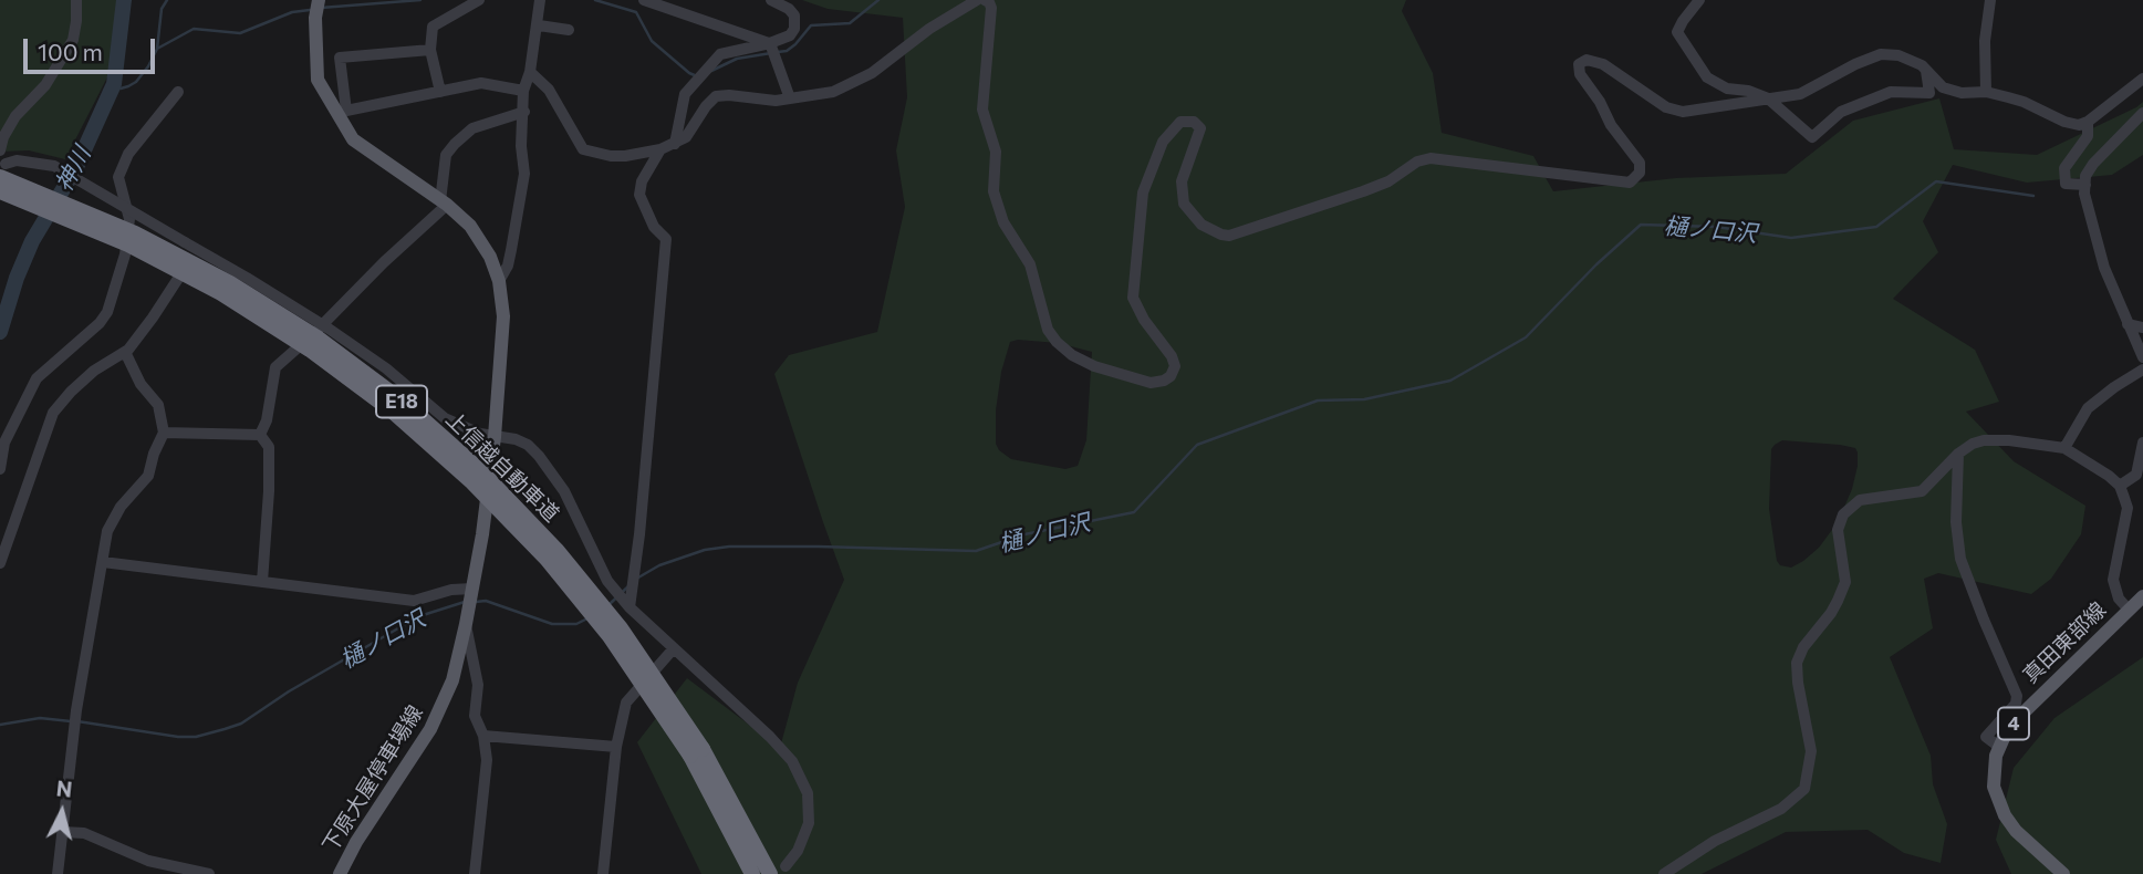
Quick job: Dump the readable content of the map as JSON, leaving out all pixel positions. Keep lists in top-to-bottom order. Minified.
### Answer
{"streets":{"highway":["E18","上信越自動車道"],"main road":["真田東部線","4","下原大屋停車場線"]},"water":["神川","樋ノ口沢"],"scale_bar":"100 m","north":"top"}
